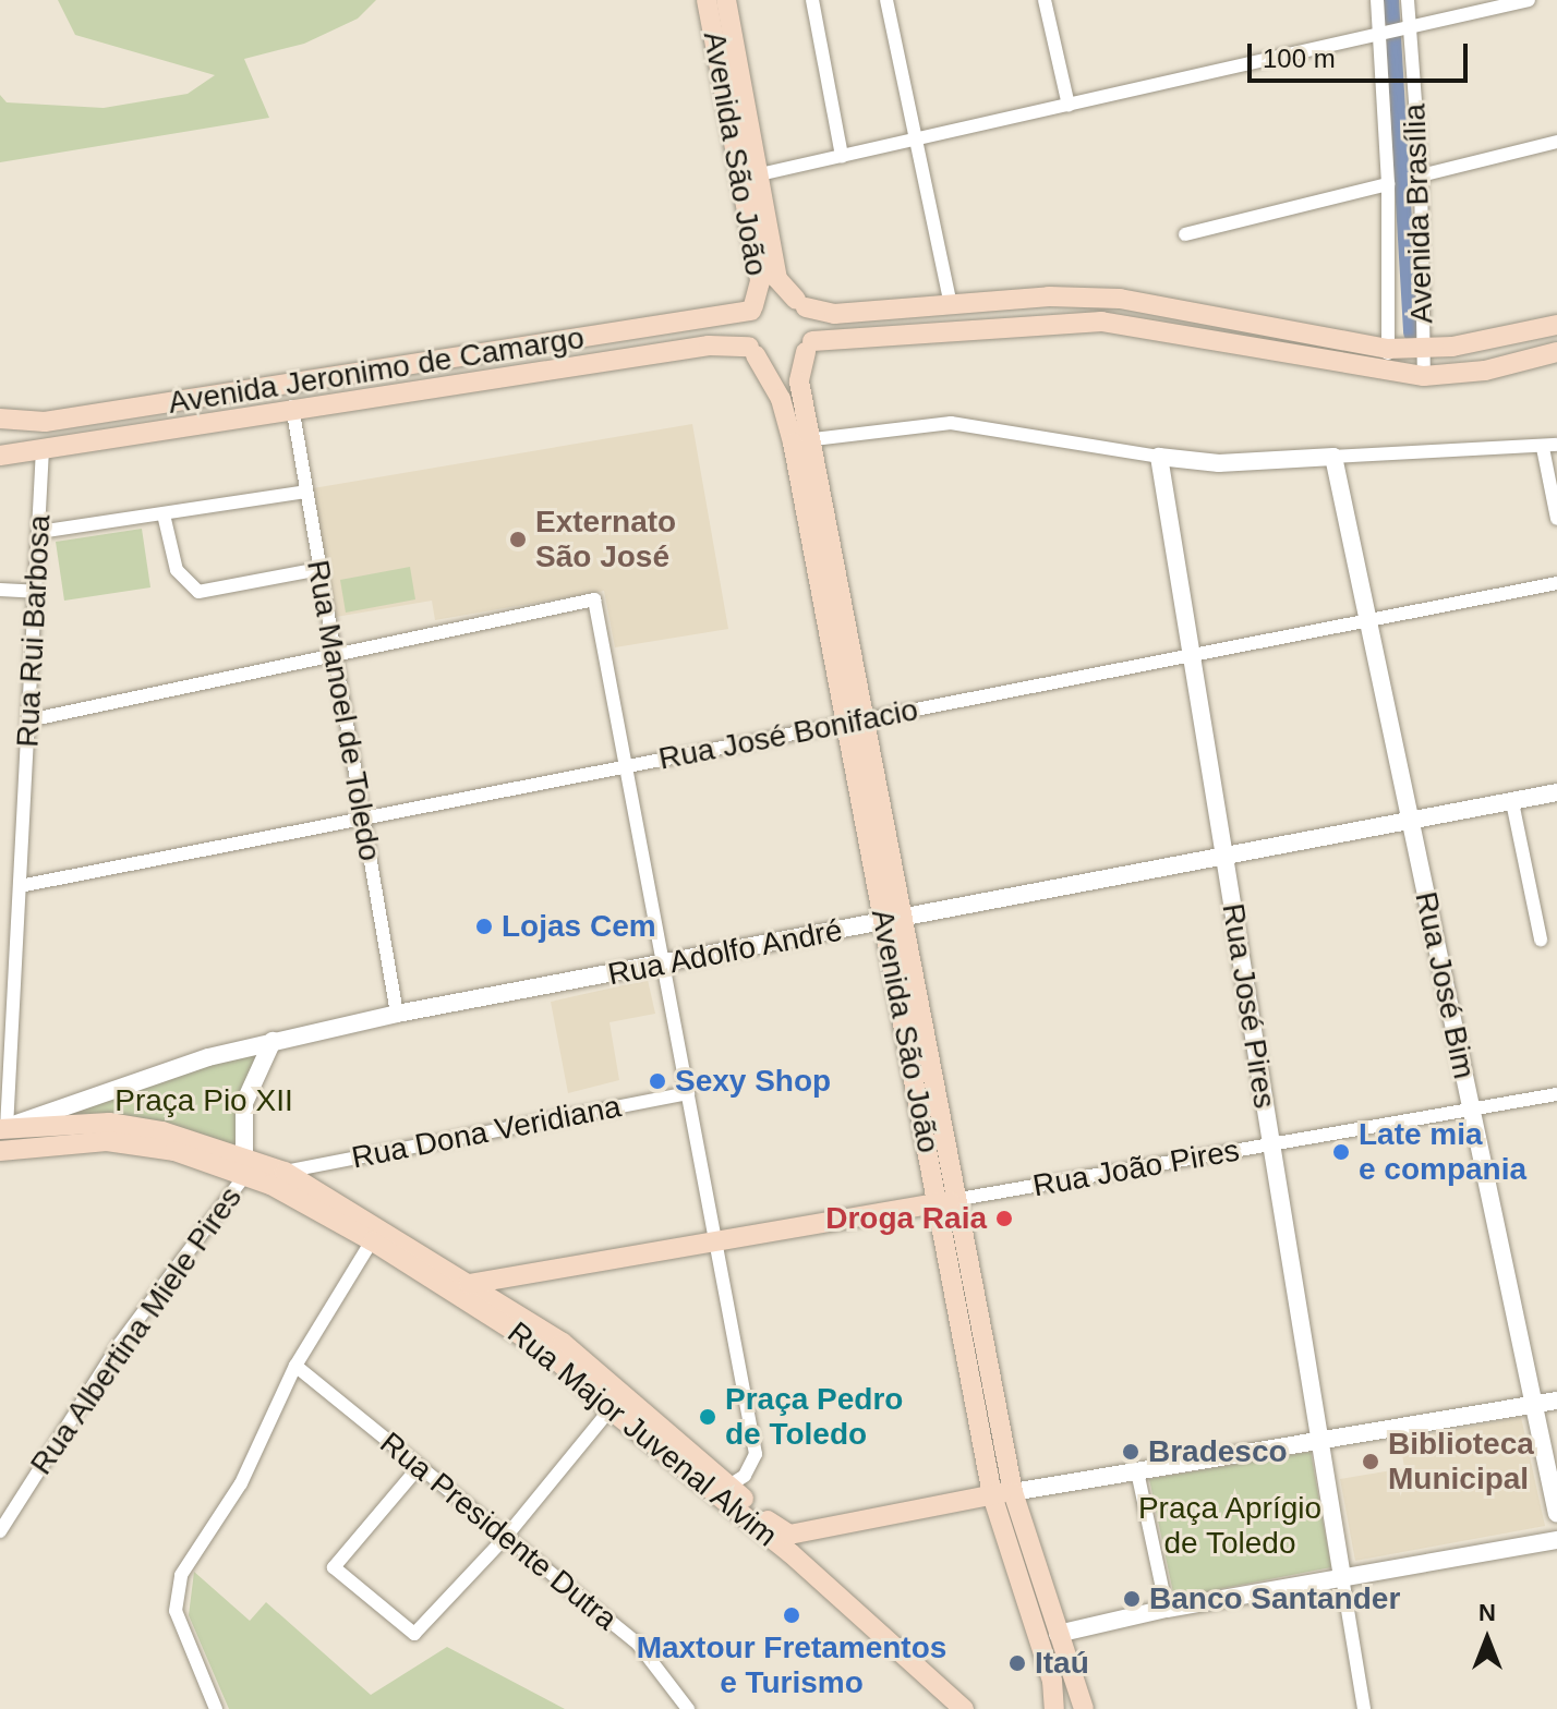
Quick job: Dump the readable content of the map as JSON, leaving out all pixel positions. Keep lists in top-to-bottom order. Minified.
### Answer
{"streets":{"main road":["Avenida São João","Avenida Jeronimo de Camargo","Rua João Pires","Rua Major Juvenal Alvim"],"street":["Avenida Brasília","Rua Rui Barbosa","Rua Manoel de Toledo","Rua José Bonifacio","Rua Adolfo André","Rua José Bim","Rua José Pires","Rua Dona Veridiana","Rua Albertina Miele Pires","Rua Presidente Dutra"]},"crossings":[["Avenida São João","Avenida Jeronimo de Camargo"],["Avenida São João","Rua José Bonifacio"],["Avenida São João","Rua Adolfo André"],["Avenida São João","Rua João Pires"],["Rua Rui Barbosa","Rua José Bonifacio"],["Rua Rui Barbosa","Rua Adolfo André"],["Rua Manoel de Toledo","Rua José Bonifacio"],["Rua Manoel de Toledo","Rua Adolfo André"],["Rua José Bonifacio","Rua José Bim"],["Rua José Bonifacio","Rua José Pires"],["Rua Adolfo André","Rua José Bim"],["Rua Adolfo André","Rua José Pires"],["Rua José Bim","Rua João Pires"],["Rua José Pires","Rua João Pires"],["Rua Dona Veridiana","Rua Major Juvenal Alvim"],["Rua Albertina Miele Pires","Rua Major Juvenal Alvim"]],"parks":["Praça Pio XII","Praça Aprígio de Toledo"],"places":["Externato São José","Lojas Cem","Sexy Shop","Late mia e compania","Droga Raia","Praça Pedro de Toledo","Bradesco","Biblioteca Municipal","Banco Santander","Maxtour Fretamentos e Turismo","Itaú"],"scale_bar":"100 m","north":"top"}
